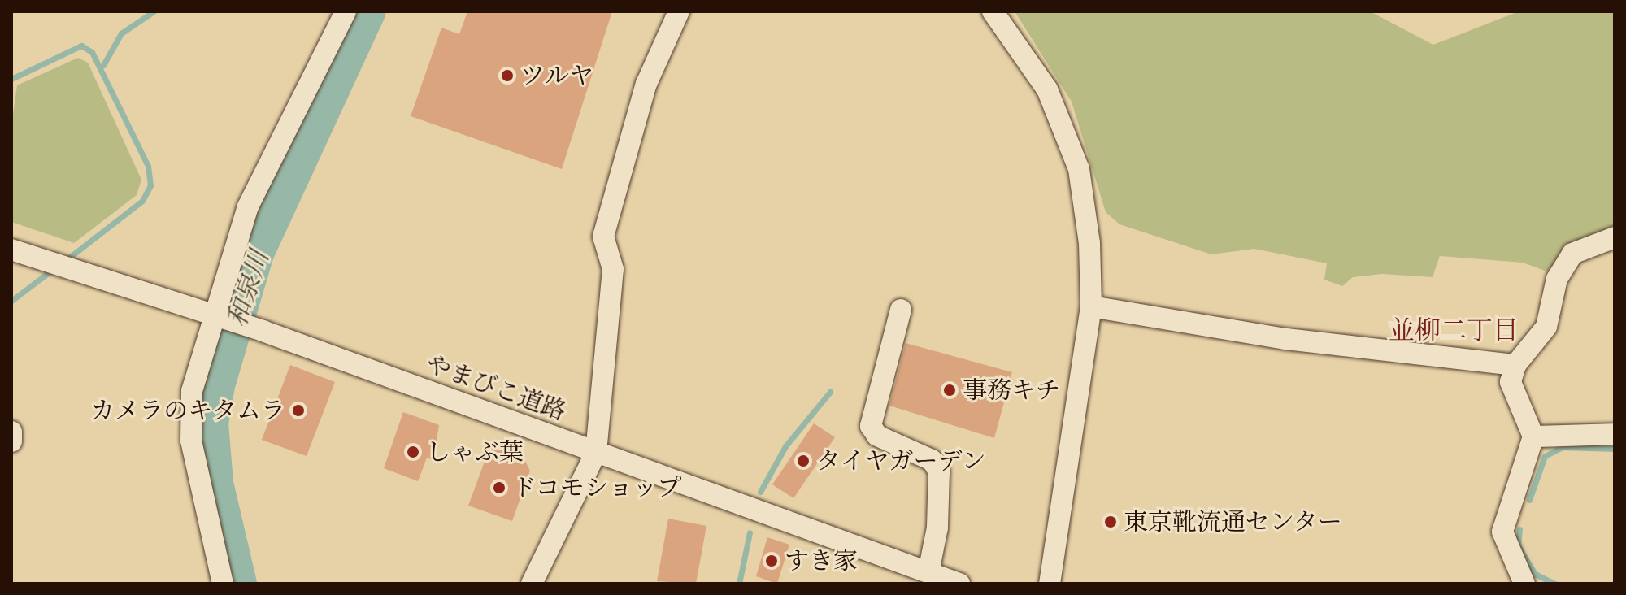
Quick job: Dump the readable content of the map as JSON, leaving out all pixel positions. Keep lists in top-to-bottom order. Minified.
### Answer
{"streets":{"street":["やまびこ道路"]},"districts":["並柳二丁目"],"water":["和泉川"],"places":["ツルヤ","事務キチ","カメラのキタムラ","しゃぶ葉","タイヤガーデン","ドコモショップ","東京靴流通センター","すき家"]}
